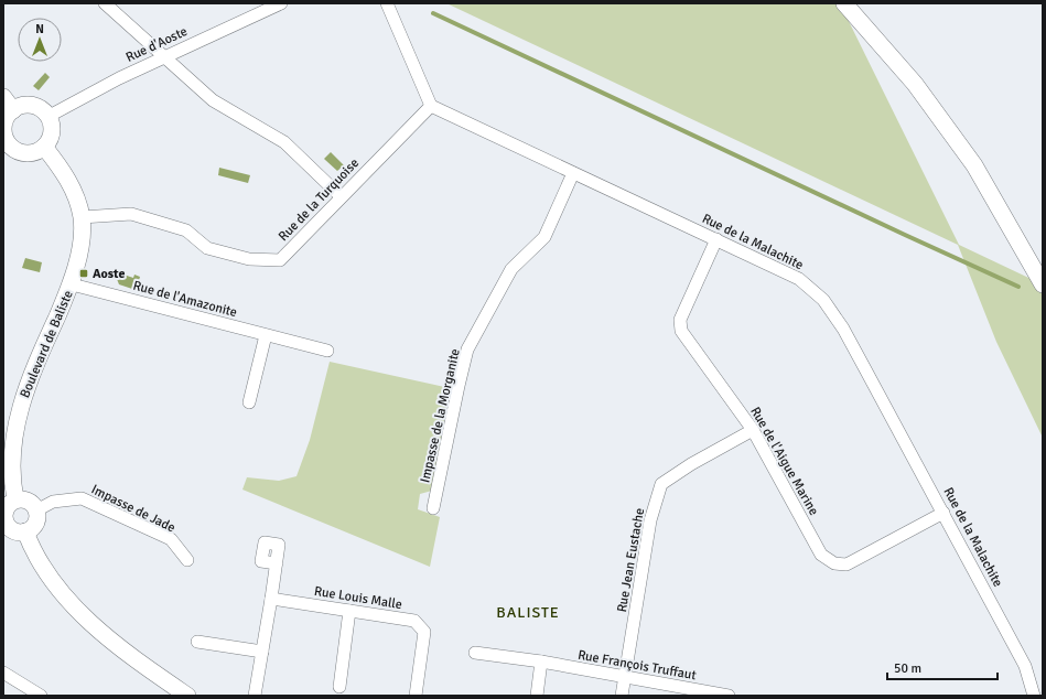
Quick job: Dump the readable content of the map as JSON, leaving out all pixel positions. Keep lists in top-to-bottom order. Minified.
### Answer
{"streets":{"street":["Rue d'Aoste","Rue de la Turquoise","Rue de la Malachite","Rue de l'Amazonite","Boulevard de Baliste","Impasse de la Morganite","Rue de l'Aigue Marine","Impasse de Jade","Rue Jean Eustache","Rue Louis Malle","Rue François Truffaut"]},"crossings":[["Rue d'Aoste","Boulevard de Baliste"],["Rue de la Turquoise","Rue de la Malachite"],["Rue de la Turquoise","Boulevard de Baliste"],["Rue de la Malachite","Impasse de la Morganite"],["Rue de la Malachite","Rue de l'Aigue Marine"],["Rue de l'Amazonite","Boulevard de Baliste"],["Boulevard de Baliste","Impasse de Jade"],["Rue de l'Aigue Marine","Rue Jean Eustache"],["Rue Jean Eustache","Rue François Truffaut"]],"districts":["BALISTE"],"places":{"transit":["Aoste"]},"scale_bar":"50 m","north":"top"}
